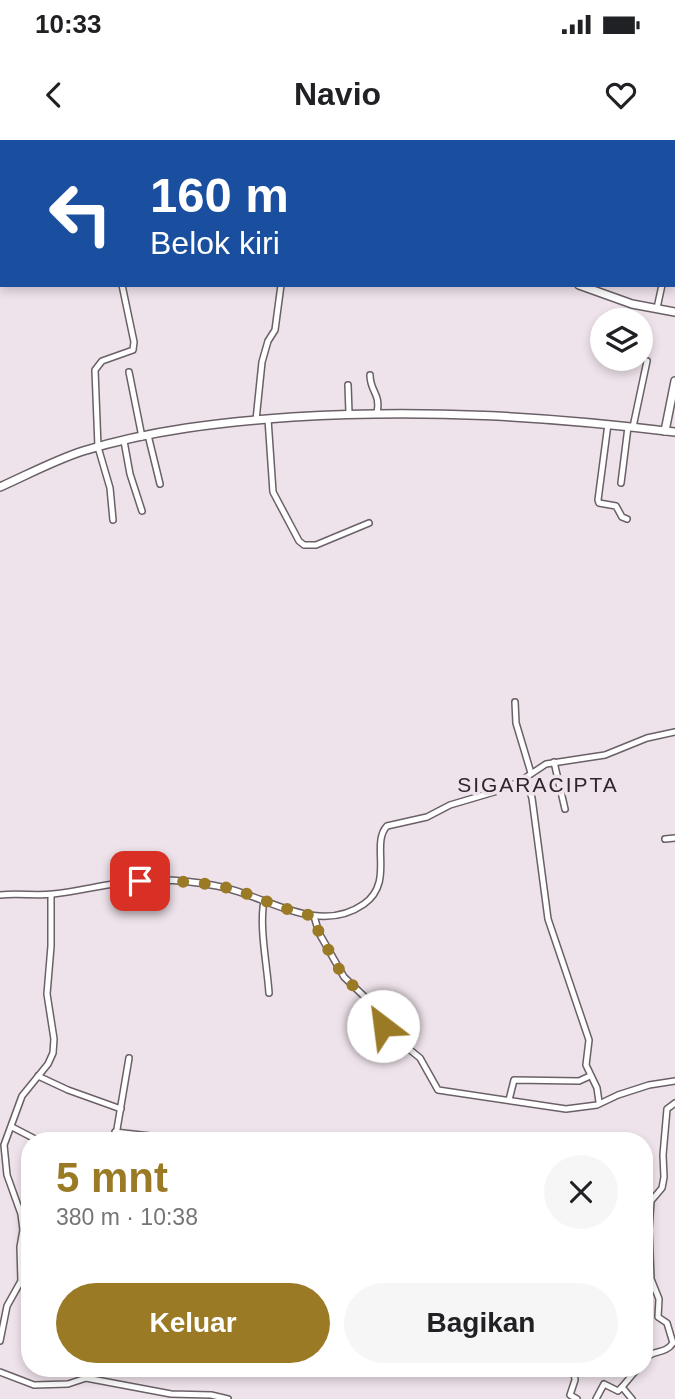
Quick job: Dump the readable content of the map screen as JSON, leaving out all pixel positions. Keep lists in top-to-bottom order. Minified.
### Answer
{"districts":["SIGARACIPTA"],"page":{"status":"10:33","header":"Navio","turn":["160 m","Belok kiri"],"heading":["5 mnt","380 m · 10:38"],"buttons":["Keluar","Bagikan"]}}
